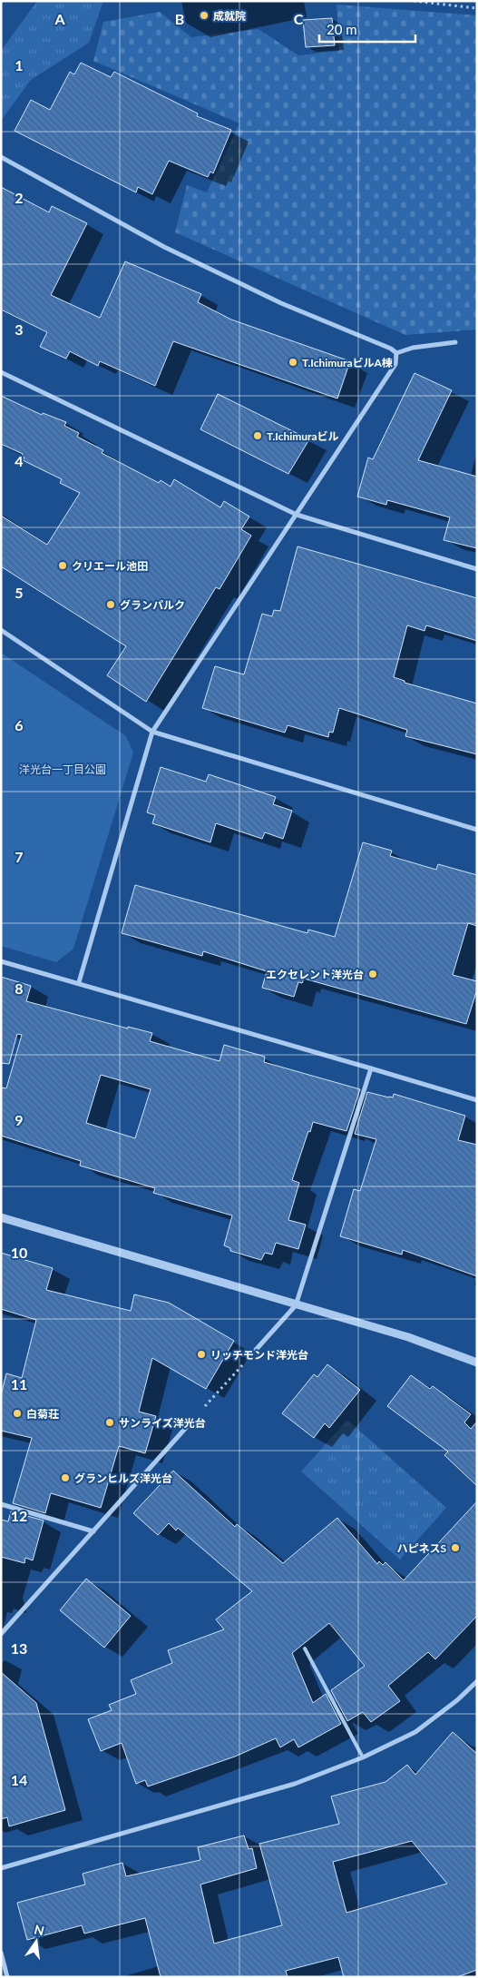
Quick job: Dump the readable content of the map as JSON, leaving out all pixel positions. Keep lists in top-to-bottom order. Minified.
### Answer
{"parks":["洋光台一丁目公園"],"places":["成就院","T.IchimuraビルA棟","T.Ichimuraビル","クリエール池田","グランパルク","エクセレント洋光台","リッチモンド洋光台","白菊荘","サンライズ洋光台","グランヒルズ洋光台","ハピネスS"],"scale_bar":"20 m","north":"top","grid":{"columns":["A","B","C"],"rows":["1","2","3","4","5","6","7","8","9","10","11","12","13","14"]}}
